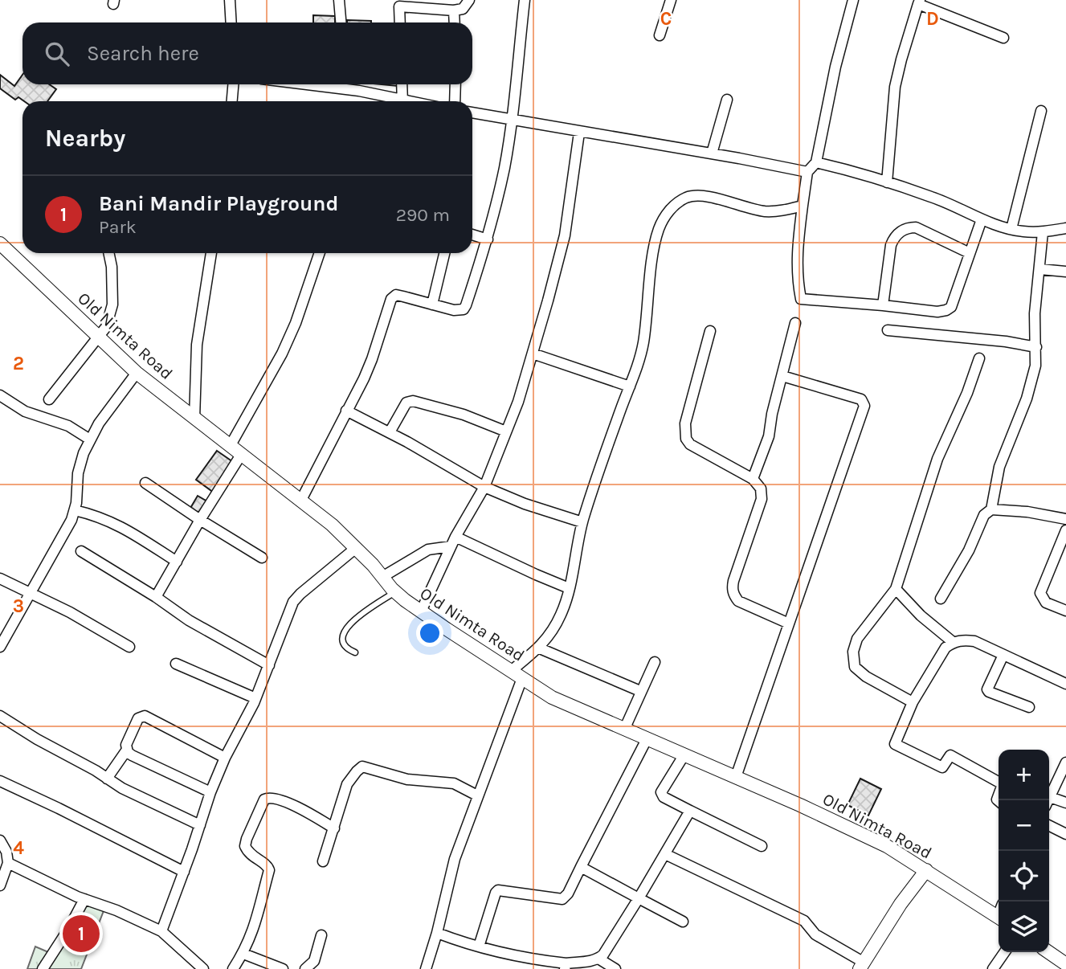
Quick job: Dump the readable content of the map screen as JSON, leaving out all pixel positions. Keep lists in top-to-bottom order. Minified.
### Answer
{"streets":{"street":["Old Nimta Road"]},"page":{"search":"Search here","heading":"Nearby","list":[{"mark":"1","name":"Bani Mandir Playground","note":"Park","value":"290 m"}],"map_buttons":["+","−"],"pins":"1"},"grid":{"columns":["C","D"],"rows":["2","3","4"]}}
